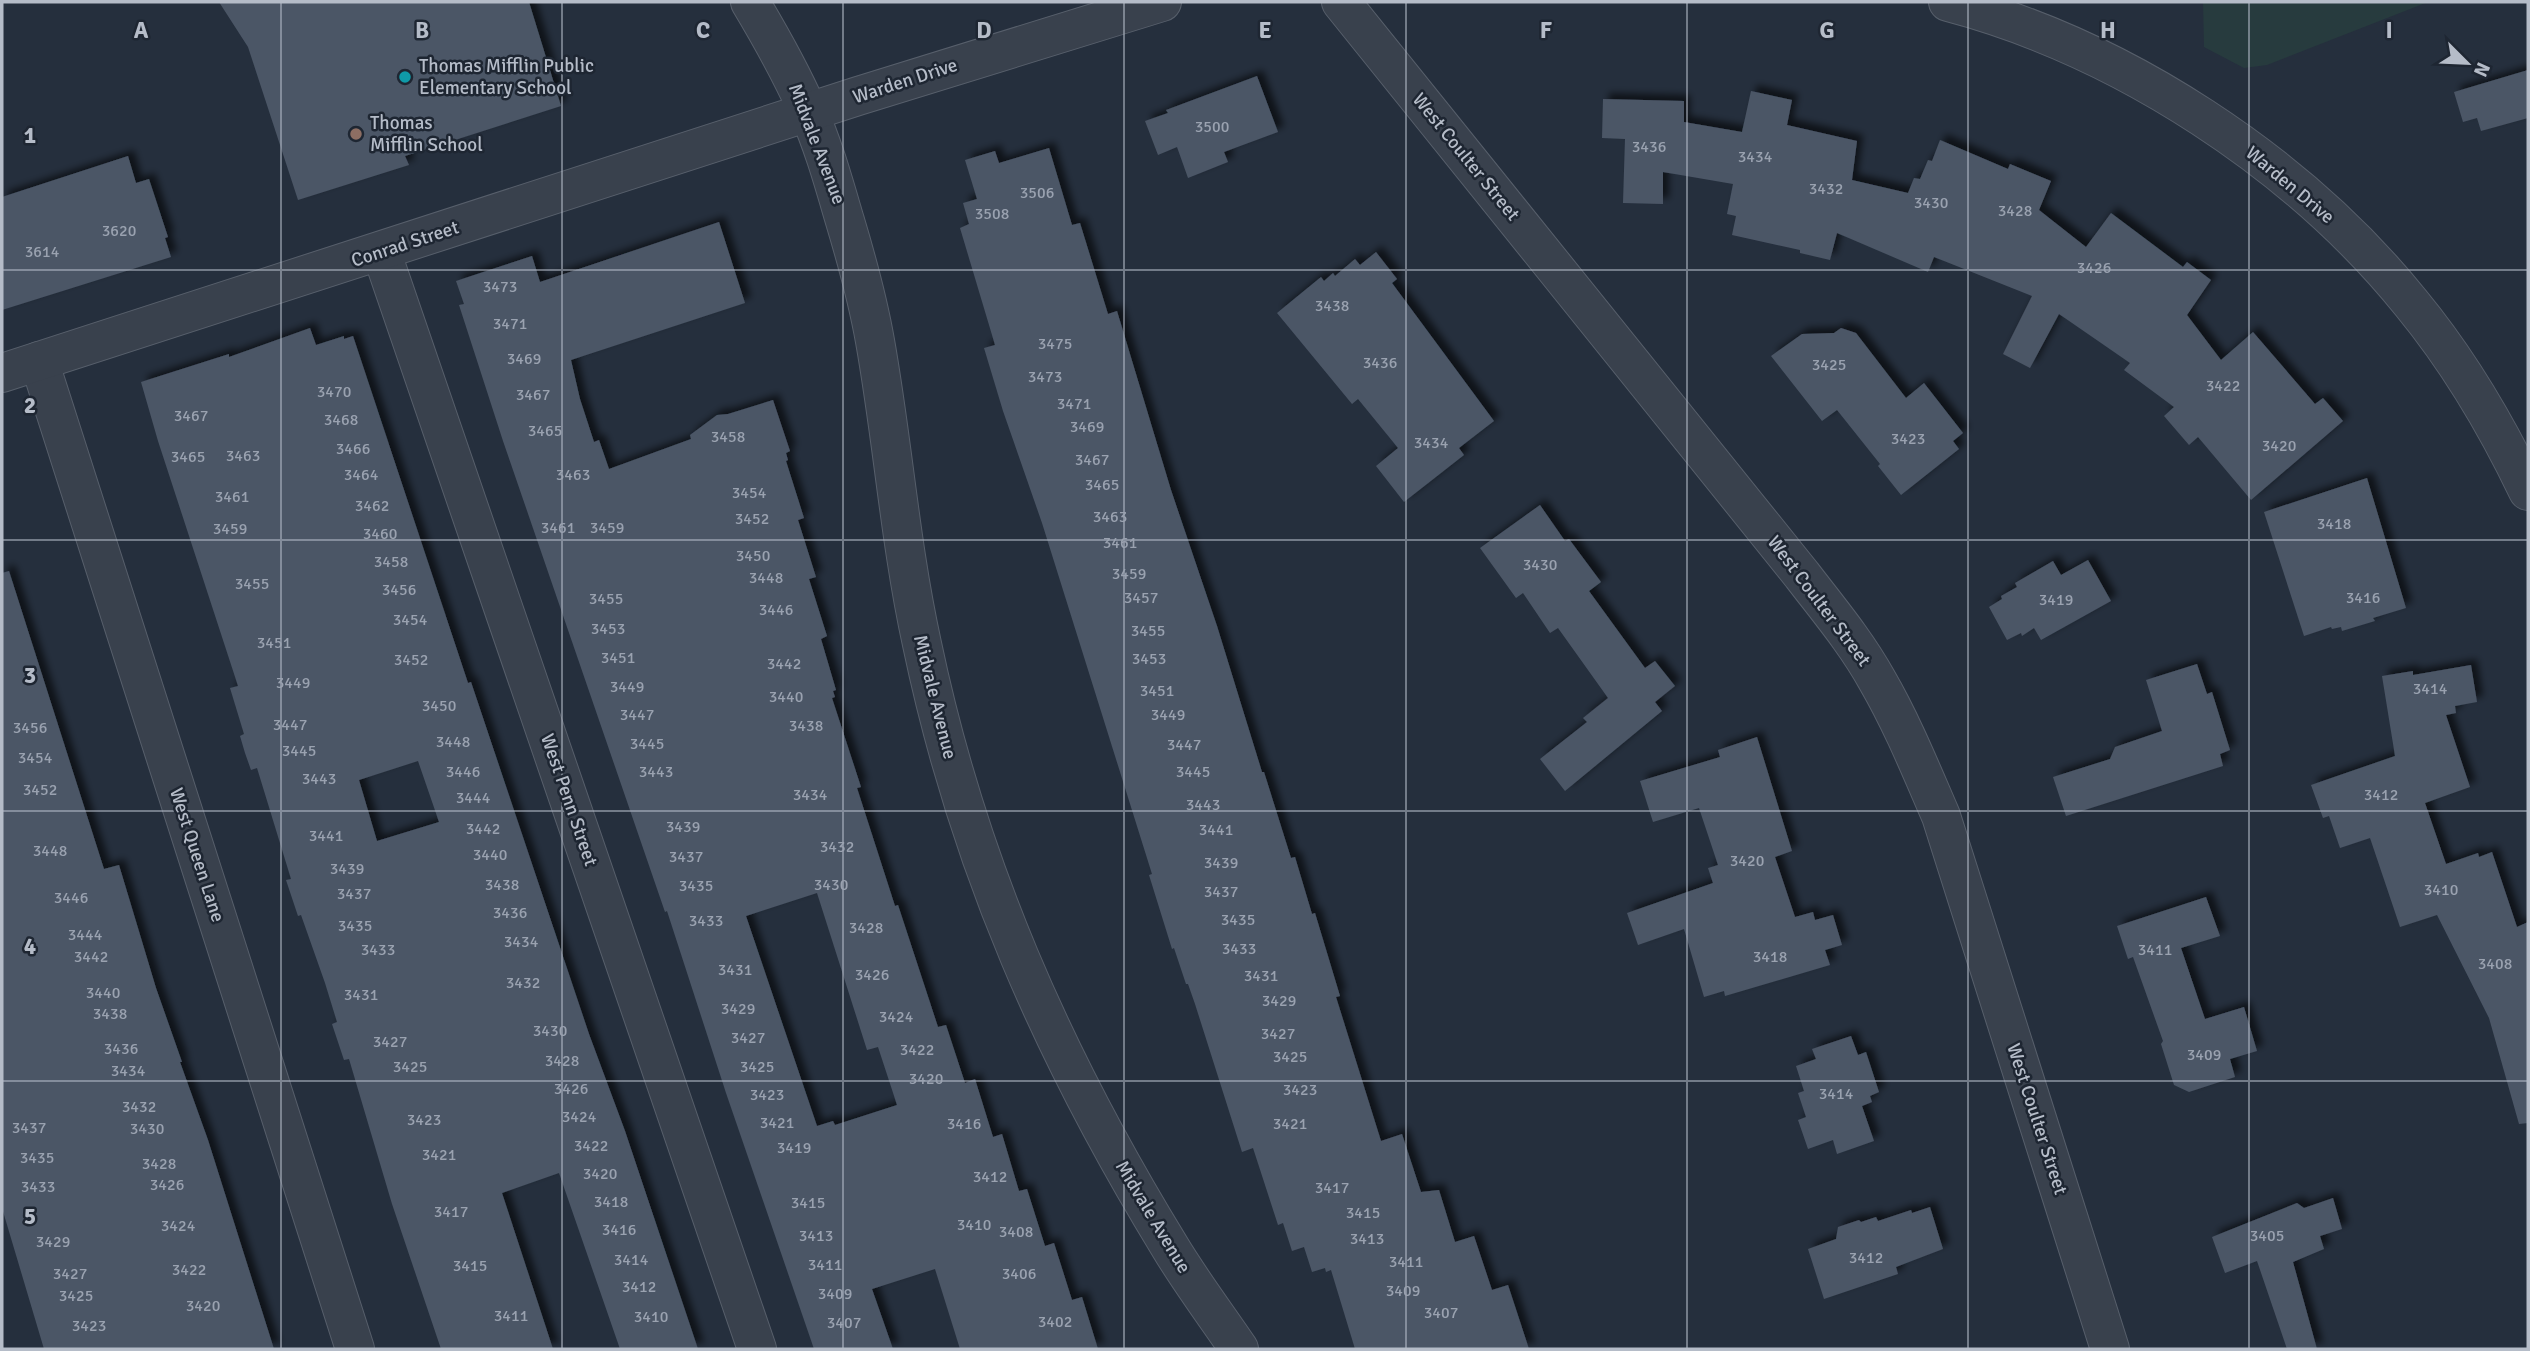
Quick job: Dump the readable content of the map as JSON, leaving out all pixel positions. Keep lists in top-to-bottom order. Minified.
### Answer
{"streets":{"street":["Warden Drive","Midvale Avenue","West Coulter Street","Conrad Street","West Penn Street","West Queen Lane"]},"crossings":[["Warden Drive","Midvale Avenue"],["Warden Drive","Conrad Street"],["Midvale Avenue","Conrad Street"],["Conrad Street","West Penn Street"],["Conrad Street","West Queen Lane"]],"places":["Thomas Mifflin Public Elementary School","Thomas Mifflin School"],"house_numbers":["3500","3436","3434","3432","3506","3430","3428","3508","3620","3614","3426","3473","3438","3471","3475","3469","3436","3425","3473","3422","3470","3467","3471","3467","3468","3469","3465","3458","3423","3434","3420","3466","3463","3465","3467","3464","3463","3465","3454","3461","3462","3463","3452","3418","3461","3459","3459","3460","3461","3450","3458","3430","3459","3448","3455","3456","3457","3416","3455","3419","3446","3454","3453","3455","3451","3451","3453","3452","3442","3449","3449","3414","3451","3440","3450","3447","3449","3447","3438","3456","3448","3445","3447","3445","3454","3446","3443","3445","3443","3452","3434","3412","3444","3443","3439","3442","3441","3441","3432","3448","3440","3437","3420","3439","3439","3438","3430","3435","3410","3437","3437","3446","3436","3435","3433","3435","3428","3444","3434","3433","3433","3411","3442","3418","3408","3431","3426","3431","3432","3440","3431","3429","3429","3438","3424","3430","3427","3427","3427","3436","3422","3409","3425","3428","3425","3425","3434","3420","3426","3423","3414","3423","3432","3424","3423","3421","3416","3421","3437","3430","3422","3419","3421","3435","3428","3420","3412","3426","3433","3417","3418","3415","3417","3415","3410","3424","3416","3408","3413","3405","3413","3429","3412","3414","3411","3411","3415","3422","3427","3406","3412","3409","3409","3425","3420","3407","3411","3410","3402","3407","3423"],"north":"bottom right","grid":{"columns":["A","B","C","D","E","F","G","H","I"],"rows":["1","2","3","4","5"]}}
